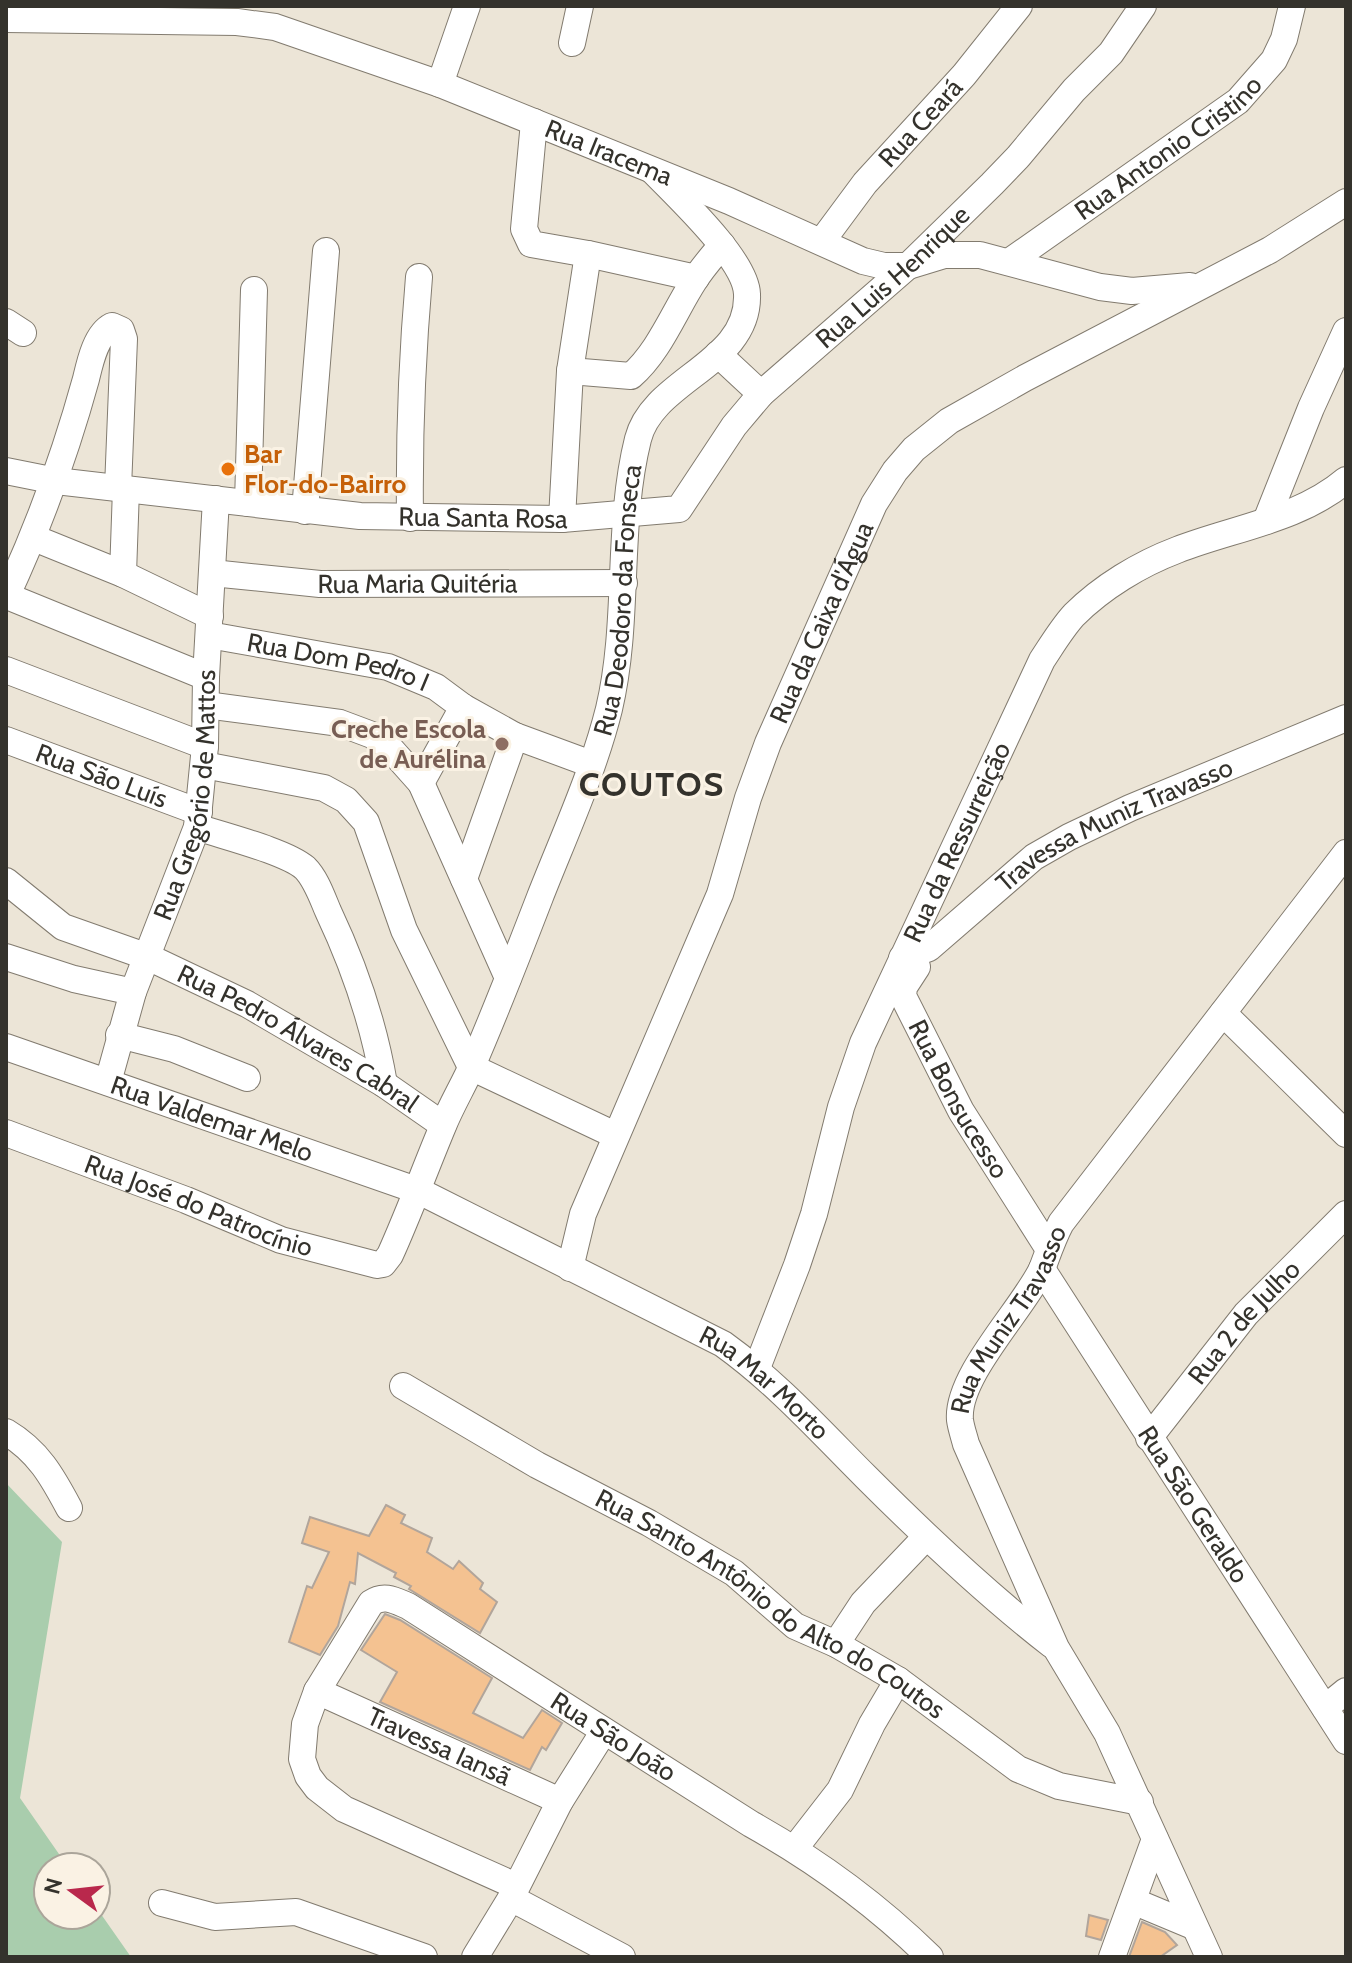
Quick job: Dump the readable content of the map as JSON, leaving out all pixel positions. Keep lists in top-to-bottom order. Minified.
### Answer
{"streets":{"street":["Rua Ceará","Rua Antonio Cristino","Rua Iracema","Rua Luis Henrique","Rua Santa Rosa","Rua Maria Quitéria","Rua Deodoro da Fonseca","Rua da Caixa d'Água","Rua Dom Pedro I","Rua São Luís","Rua Gregório de Mattos","Travessa Muniz Travasso","Rua da Ressurreição","Rua Pedro Álvares Cabral","Rua Bonsucesso","Rua Valdemar Melo","Rua José do Patrocínio","Rua Muniz Travasso","Rua 2 de Julho","Rua Mar Morto","Rua São Geraldo","Rua Santo Antônio do Alto do Coutos","Rua São João","Travessa Iansã"]},"crossings":[["Rua Ceará","Rua Iracema"],["Rua Antonio Cristino","Rua Iracema"],["Rua Iracema","Rua Luis Henrique"],["Rua Iracema","Rua Deodoro da Fonseca"],["Rua Iracema","Rua da Caixa d'Água"],["Rua Luis Henrique","Rua Santa Rosa"],["Rua Luis Henrique","Rua Deodoro da Fonseca"],["Rua Santa Rosa","Rua Deodoro da Fonseca"],["Rua Santa Rosa","Rua Gregório de Mattos"],["Rua Maria Quitéria","Rua Deodoro da Fonseca"],["Rua Maria Quitéria","Rua Gregório de Mattos"],["Rua Deodoro da Fonseca","Rua Dom Pedro I"],["Rua Deodoro da Fonseca","Rua Pedro Álvares Cabral"],["Rua Deodoro da Fonseca","Rua Valdemar Melo"],["Rua Deodoro da Fonseca","Rua José do Patrocínio"],["Rua Deodoro da Fonseca","Rua Mar Morto"],["Rua da Caixa d'Água","Rua Mar Morto"],["Rua Dom Pedro I","Rua Gregório de Mattos"],["Rua São Luís","Rua Gregório de Mattos"],["Rua São Luís","Rua Pedro Álvares Cabral"],["Rua Gregório de Mattos","Rua Pedro Álvares Cabral"],["Rua Gregório de Mattos","Rua Valdemar Melo"],["Travessa Muniz Travasso","Rua da Ressurreição"],["Travessa Muniz Travasso","Rua Bonsucesso"],["Rua da Ressurreição","Rua Mar Morto"],["Rua Bonsucesso","Rua Muniz Travasso"],["Rua Bonsucesso","Rua São Geraldo"],["Rua Valdemar Melo","Rua Mar Morto"],["Rua Muniz Travasso","Rua Mar Morto"],["Rua Muniz Travasso","Rua São Geraldo"],["Rua Muniz Travasso","Rua Santo Antônio do Alto do Coutos"],["Rua 2 de Julho","Rua São Geraldo"],["Rua São João","Travessa Iansã"]],"districts":["COUTOS"],"places":["Bar Flor-do-Bairro","Creche Escola de Aurélina"],"north":"left"}
